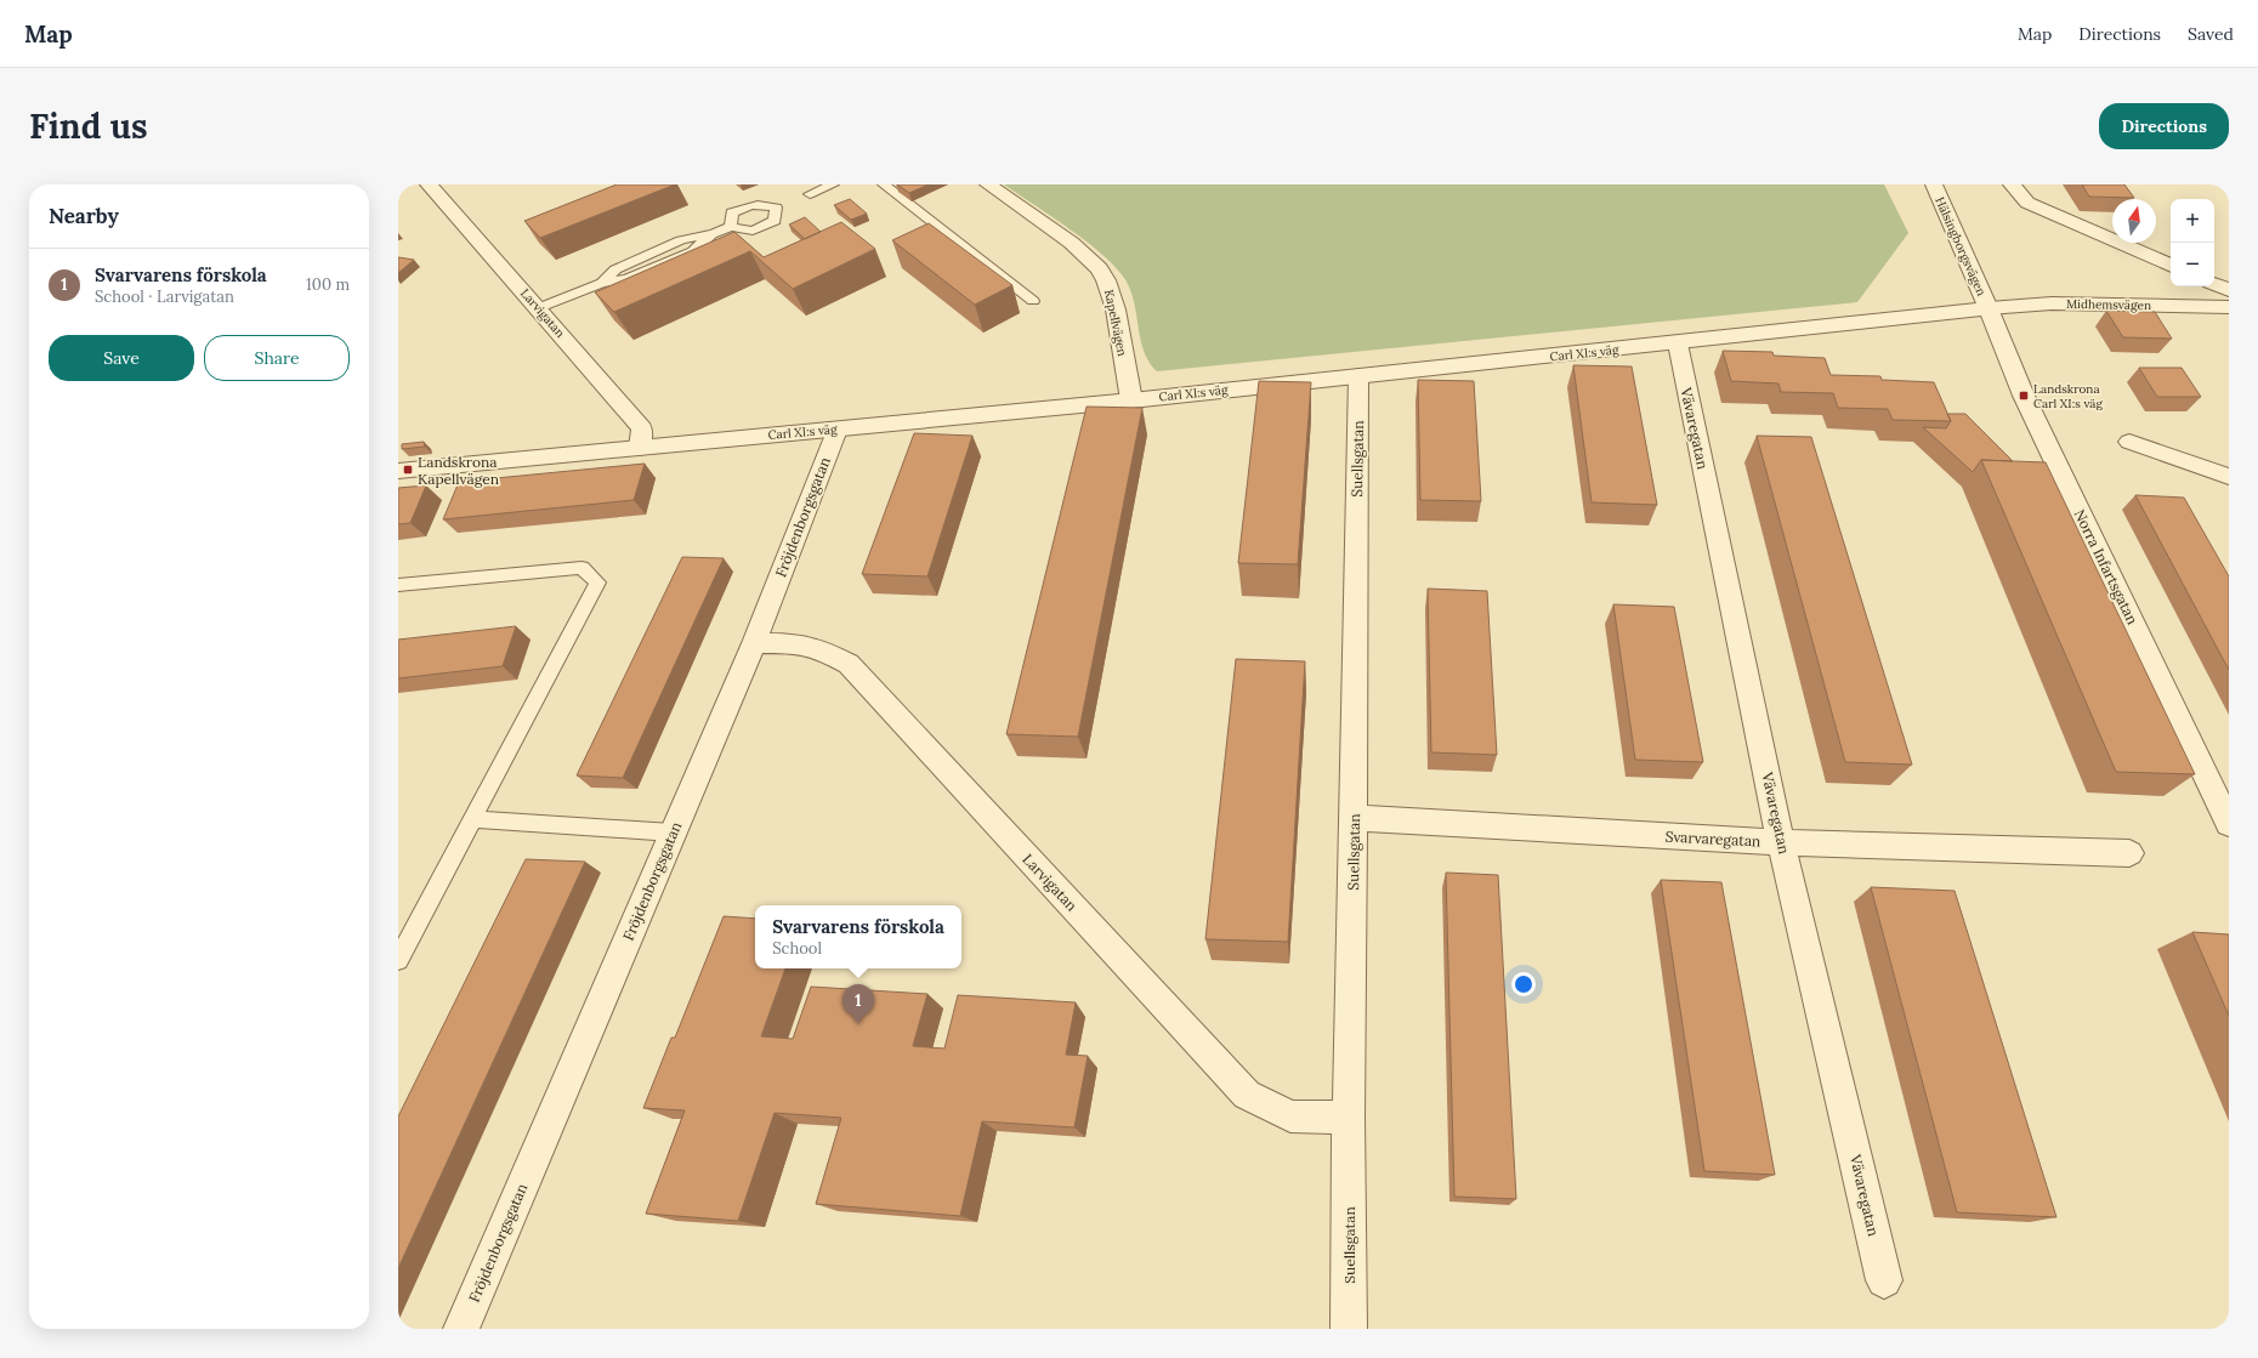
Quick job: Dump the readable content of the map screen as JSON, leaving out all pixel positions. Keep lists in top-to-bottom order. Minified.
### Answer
{"streets":{"street":["Hälsingborgsvägen","Midhemsvägen","Larvigatan","Kapellvägen","Carl XI:s väg","Vävaregatan","Suellsgatan","Fröjdenborgsgatan","Norra Infartsgatan","Svarvaregatan"]},"crossings":[["Hälsingborgsvägen","Midhemsvägen"],["Hälsingborgsvägen","Carl XI:s väg"],["Hälsingborgsvägen","Norra Infartsgatan"],["Midhemsvägen","Carl XI:s väg"],["Midhemsvägen","Norra Infartsgatan"],["Larvigatan","Carl XI:s väg"],["Larvigatan","Suellsgatan"],["Larvigatan","Fröjdenborgsgatan"],["Kapellvägen","Carl XI:s väg"],["Carl XI:s väg","Vävaregatan"],["Carl XI:s väg","Suellsgatan"],["Carl XI:s väg","Fröjdenborgsgatan"],["Carl XI:s väg","Norra Infartsgatan"],["Vävaregatan","Svarvaregatan"],["Suellsgatan","Svarvaregatan"]],"places":{"transit":["Landskrona Carl XI:s väg","Landskrona Kapellvägen"]},"north":"top","page":{"header":"Map","nav":["Map","Directions","Saved"],"buttons":["Directions",["Save","Share"]],"title":"Find us","heading":"Nearby","map_buttons":["+","−"],"list":[{"mark":"1","name":"Svarvarens förskola","note":"School · Larvigatan","value":"100 m"}],"popup":["Svarvarens förskola","School"],"pins":"1"}}
